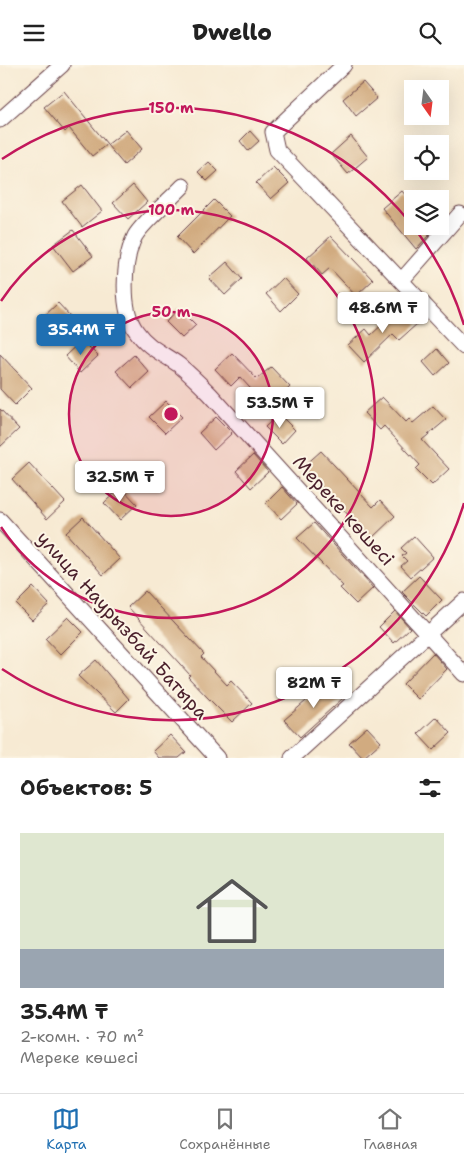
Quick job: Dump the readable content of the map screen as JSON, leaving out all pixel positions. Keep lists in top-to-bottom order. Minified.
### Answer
{"streets":{"street":["Мереке көшесі","улица Наурызбай Батыра"]},"north":"bottom","page":{"header":"Dwello","price":["48.6M ₸","35.4M ₸","53.5M ₸","32.5M ₸","82M ₸"],"heading":"Объектов: 5","list":[{"name":"35.4M ₸","note":"2-комн. · 70 m² · Мереке көшесі"}],"tabs":["Карта","Сохранённые","Главная"]},"rings":["150 m","100 m","50 m"]}
